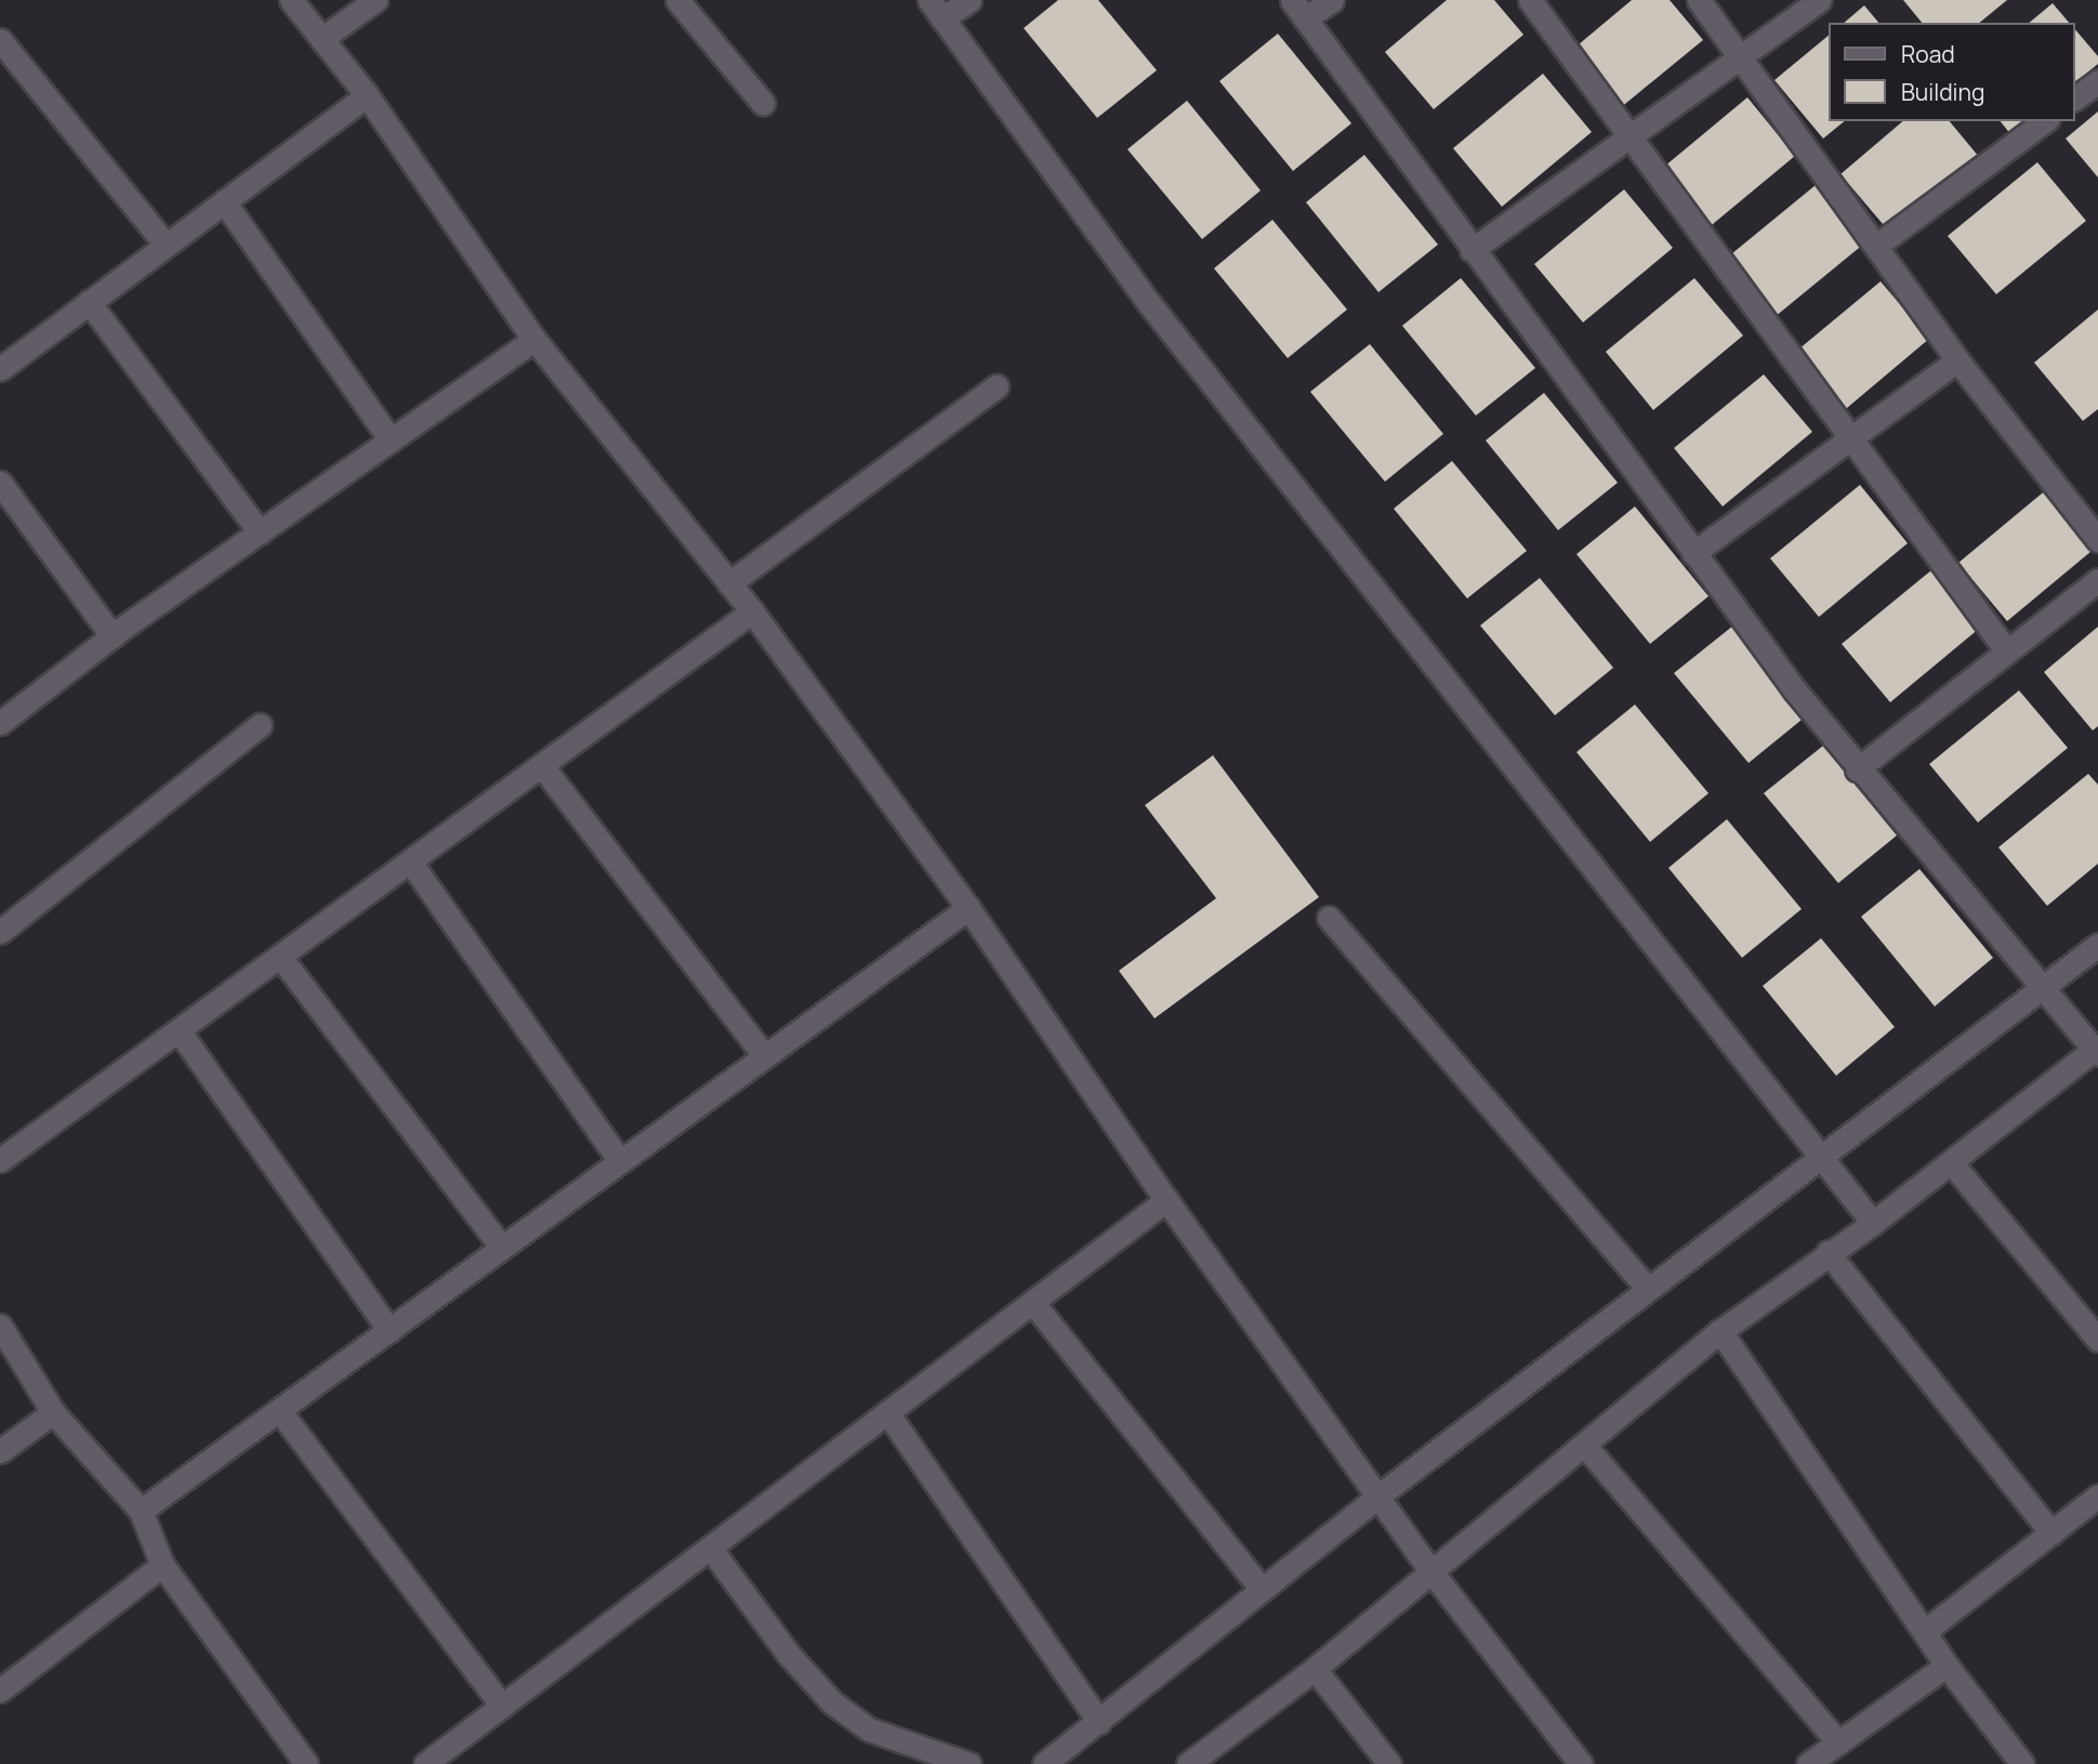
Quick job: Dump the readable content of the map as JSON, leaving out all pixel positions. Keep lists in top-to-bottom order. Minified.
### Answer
{"legend":["Road","Building"]}
